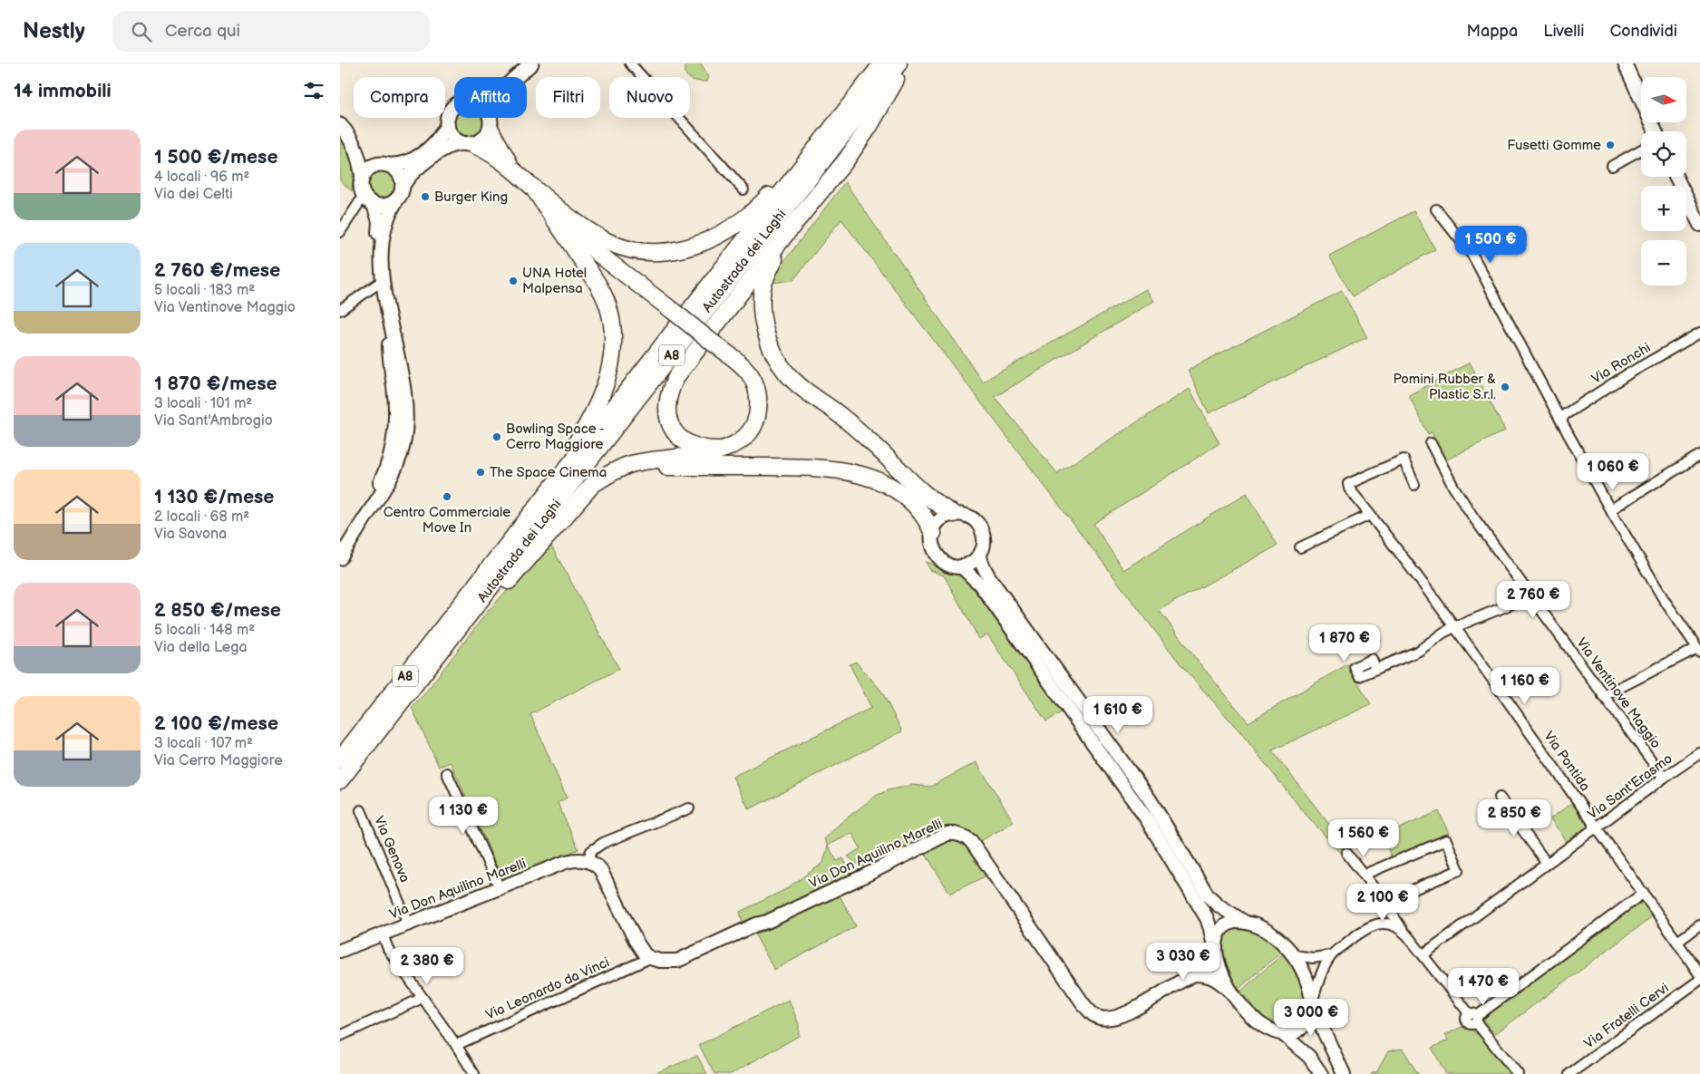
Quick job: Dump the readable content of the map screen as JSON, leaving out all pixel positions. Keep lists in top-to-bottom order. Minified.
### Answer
{"streets":{"highway":["Autostrada dei Laghi","A8"],"street":["Via Ronchi","Via Ventinove Maggio","Via Pontida","Via Sant'Erasmo","Via Genova","Via Don Aquilino Marelli","Via Leonardo da Vinci","Via Fratelli Cervi"]},"crossings":[["Via Ventinove Maggio","Via Sant'Erasmo"],["Via Pontida","Via Sant'Erasmo"],["Via Genova","Via Don Aquilino Marelli"],["Via Don Aquilino Marelli","Via Leonardo da Vinci"]],"places":["Fusetti Gomme","Burger King","UNA Hotel Malpensa","Pomini Rubber & Plastic S.r.l.","Bowling Space - Cerro Maggiore","The Space Cinema","Centro Commerciale Move In"],"north":"right","page":{"header":"Nestly","search":"Cerca qui","nav":["Mappa","Livelli","Condividi"],"heading":"14 immobili","map_buttons":["+","−"],"chip":["Compra","Affitta","Filtri","Nuovo"],"list":[{"name":"1 500 €/mese","note":"4 locali · 96 m² · Via dei Celti"},{"name":"2 760 €/mese","note":"5 locali · 183 m² · Via Ventinove Maggio"},{"name":"1 870 €/mese","note":"3 locali · 101 m² · Via Sant'Ambrogio"},{"name":"1 130 €/mese","note":"2 locali · 68 m² · Via Savona"},{"name":"2 850 €/mese","note":"5 locali · 148 m² · Via della Lega"},{"name":"2 100 €/mese","note":"3 locali · 107 m² · Via Cerro Maggiore"}],"price":["1 500 €","1 060 €","2 760 €","1 870 €","1 160 €","1 610 €","1 130 €","2 850 €","1 560 €","2 100 €","3 030 €","2 380 €","1 470 €","3 000 €"]}}
